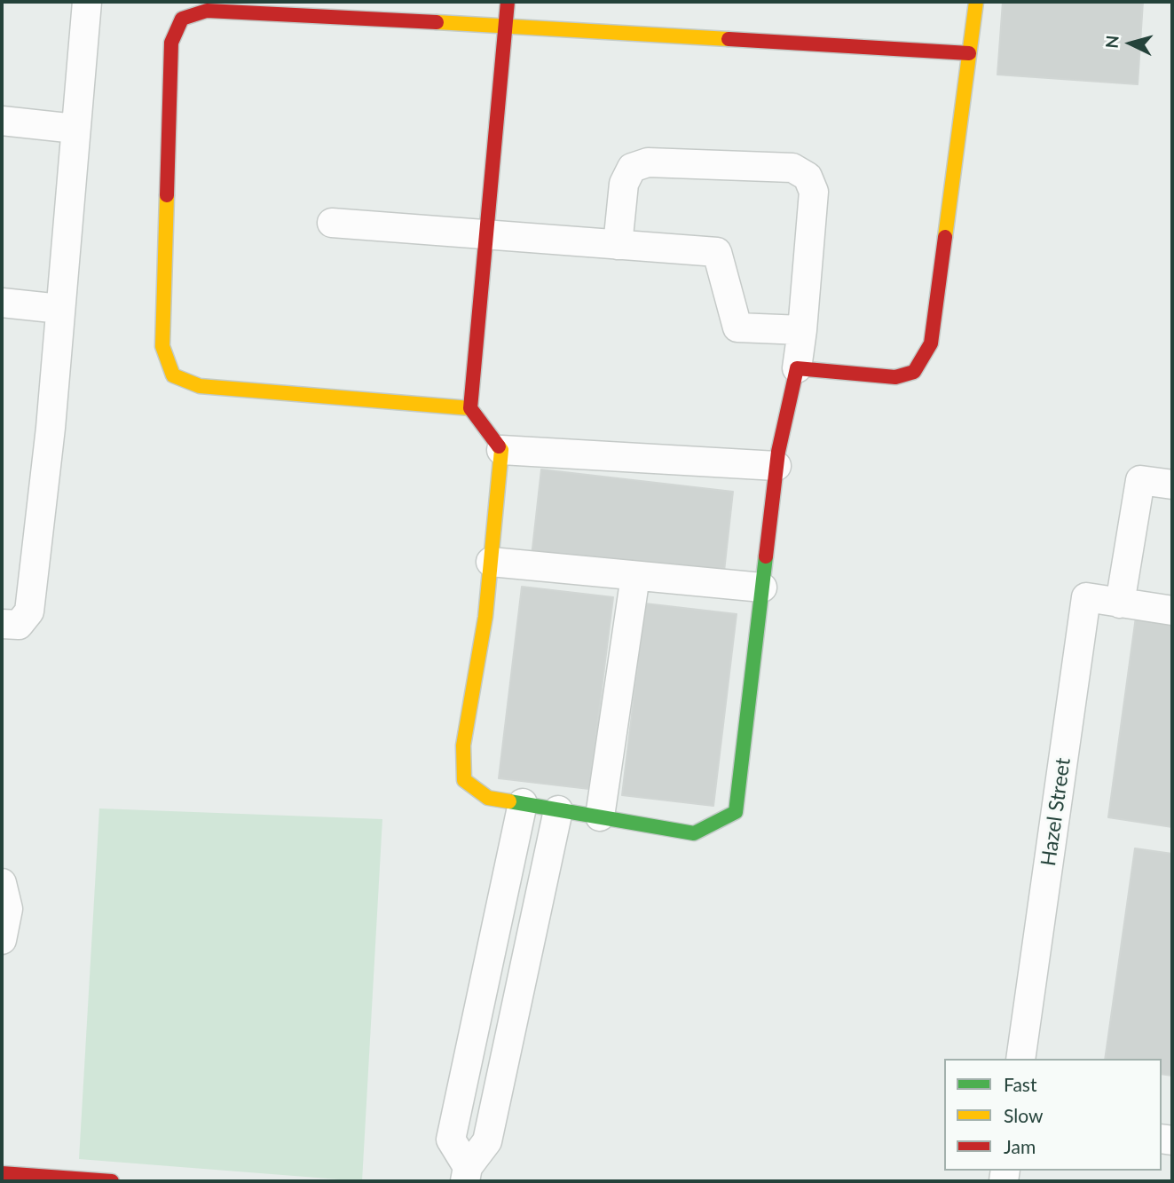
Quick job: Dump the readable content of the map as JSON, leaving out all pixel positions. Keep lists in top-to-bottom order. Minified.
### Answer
{"streets":{"street":["Hazel Street"]},"legend":["Fast","Slow","Jam"],"north":"left"}
